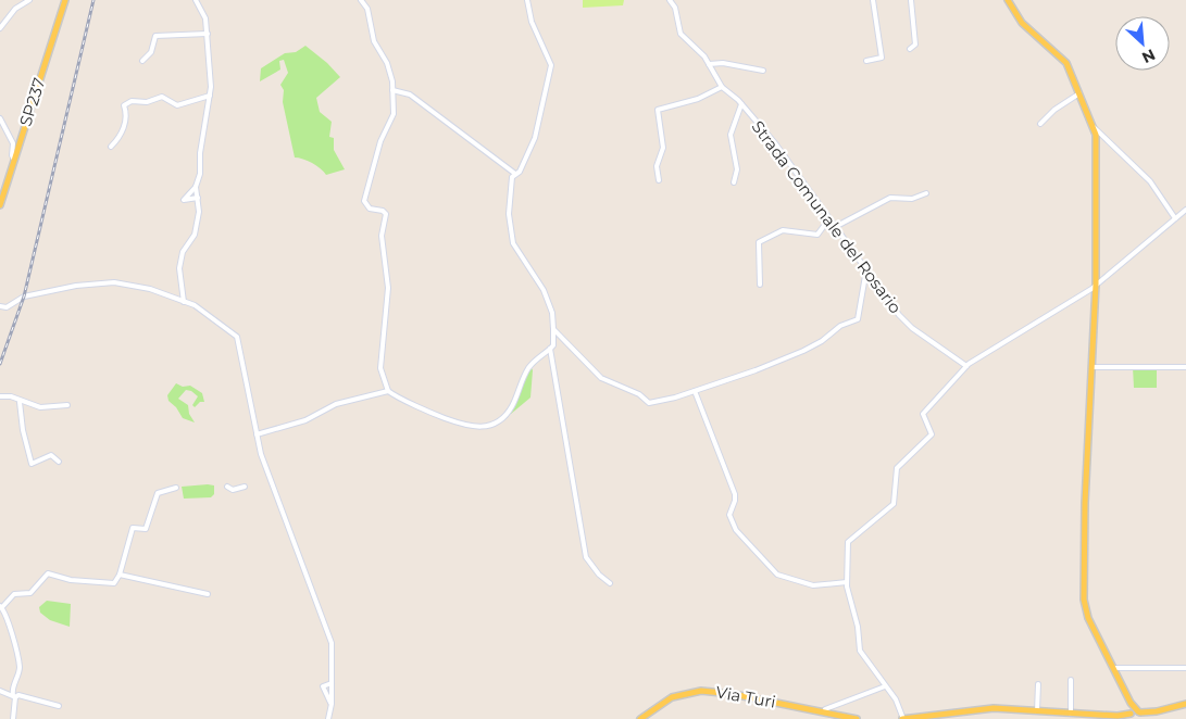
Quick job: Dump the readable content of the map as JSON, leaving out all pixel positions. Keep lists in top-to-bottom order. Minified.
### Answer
{"streets":{"main road":["SP237","Via Turi"],"street":["Strada Comunale del Rosario"]},"north":"bottom right"}
